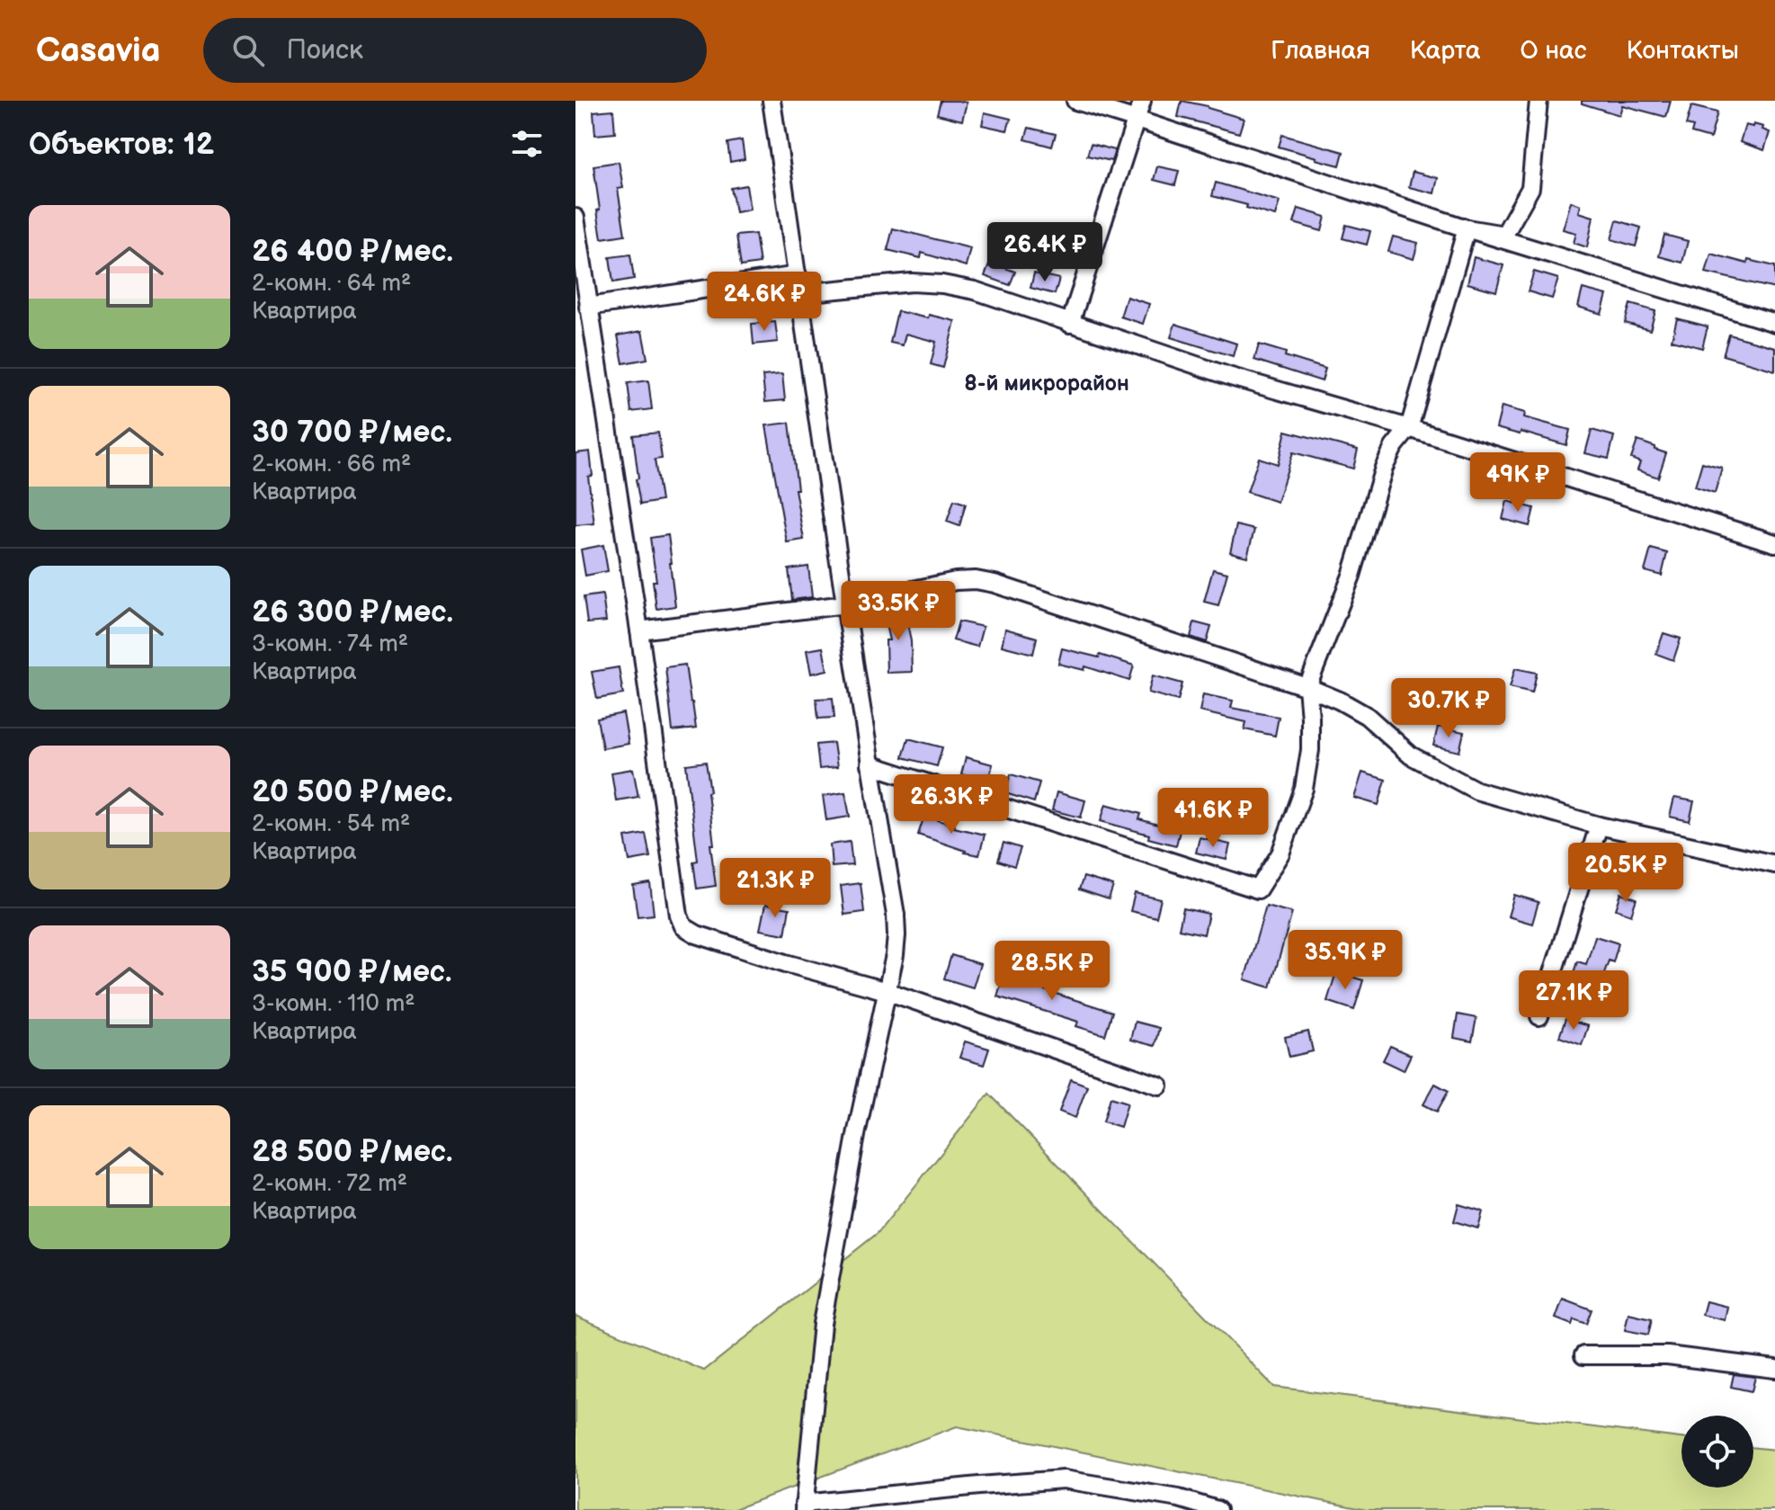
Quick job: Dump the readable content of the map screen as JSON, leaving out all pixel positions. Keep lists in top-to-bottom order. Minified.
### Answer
{"districts":["8-й микрорайон"],"page":{"header":"Casavia","search":"Поиск","nav":["Главная","Карта","О нас","Контакты"],"heading":"Объектов: 12","list":[{"name":"26 400 ₽/мес.","note":"2-комн. · 64 m² · Квартира"},{"name":"30 700 ₽/мес.","note":"2-комн. · 66 m² · Квартира"},{"name":"26 300 ₽/мес.","note":"3-комн. · 74 m² · Квартира"},{"name":"20 500 ₽/мес.","note":"2-комн. · 54 m² · Квартира"},{"name":"35 900 ₽/мес.","note":"3-комн. · 110 m² · Квартира"},{"name":"28 500 ₽/мес.","note":"2-комн. · 72 m² · Квартира"}],"price":["26.4K ₽","24.6K ₽","49K ₽","33.5K ₽","30.7K ₽","26.3K ₽","41.6K ₽","20.5K ₽","21.3K ₽","35.9K ₽","28.5K ₽","27.1K ₽"]}}
